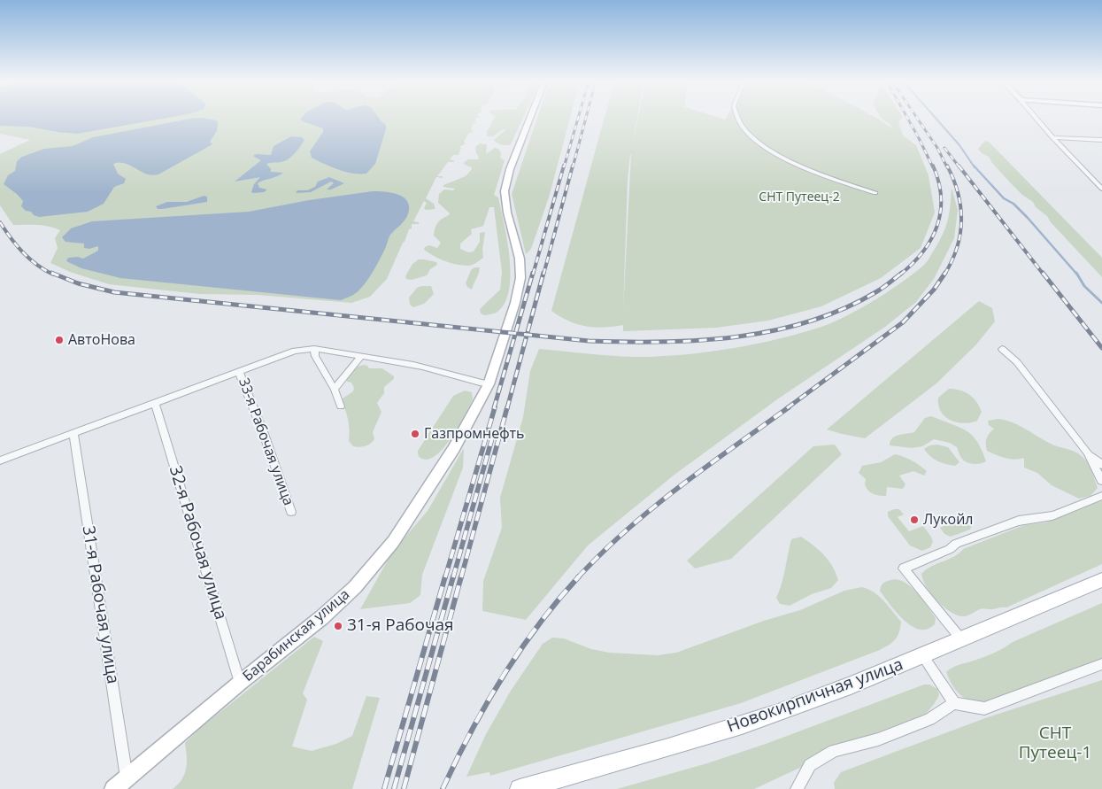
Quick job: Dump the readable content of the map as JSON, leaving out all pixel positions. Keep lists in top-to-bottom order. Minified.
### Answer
{"streets":{"main road":["Барабинская улица","Новокирпичная улица"],"street":["33-я Рабочая улица","32-я Рабочая улица","31-я Рабочая улица"]},"crossings":[["32-я Рабочая улица","Барабинская улица"],["31-я Рабочая улица","Барабинская улица"]],"parks":["СНТ Путеец-2","СНТ Путеец-1"],"places":["АвтоНова","Газпромнефть","Лукойл","31-я Рабочая"]}
